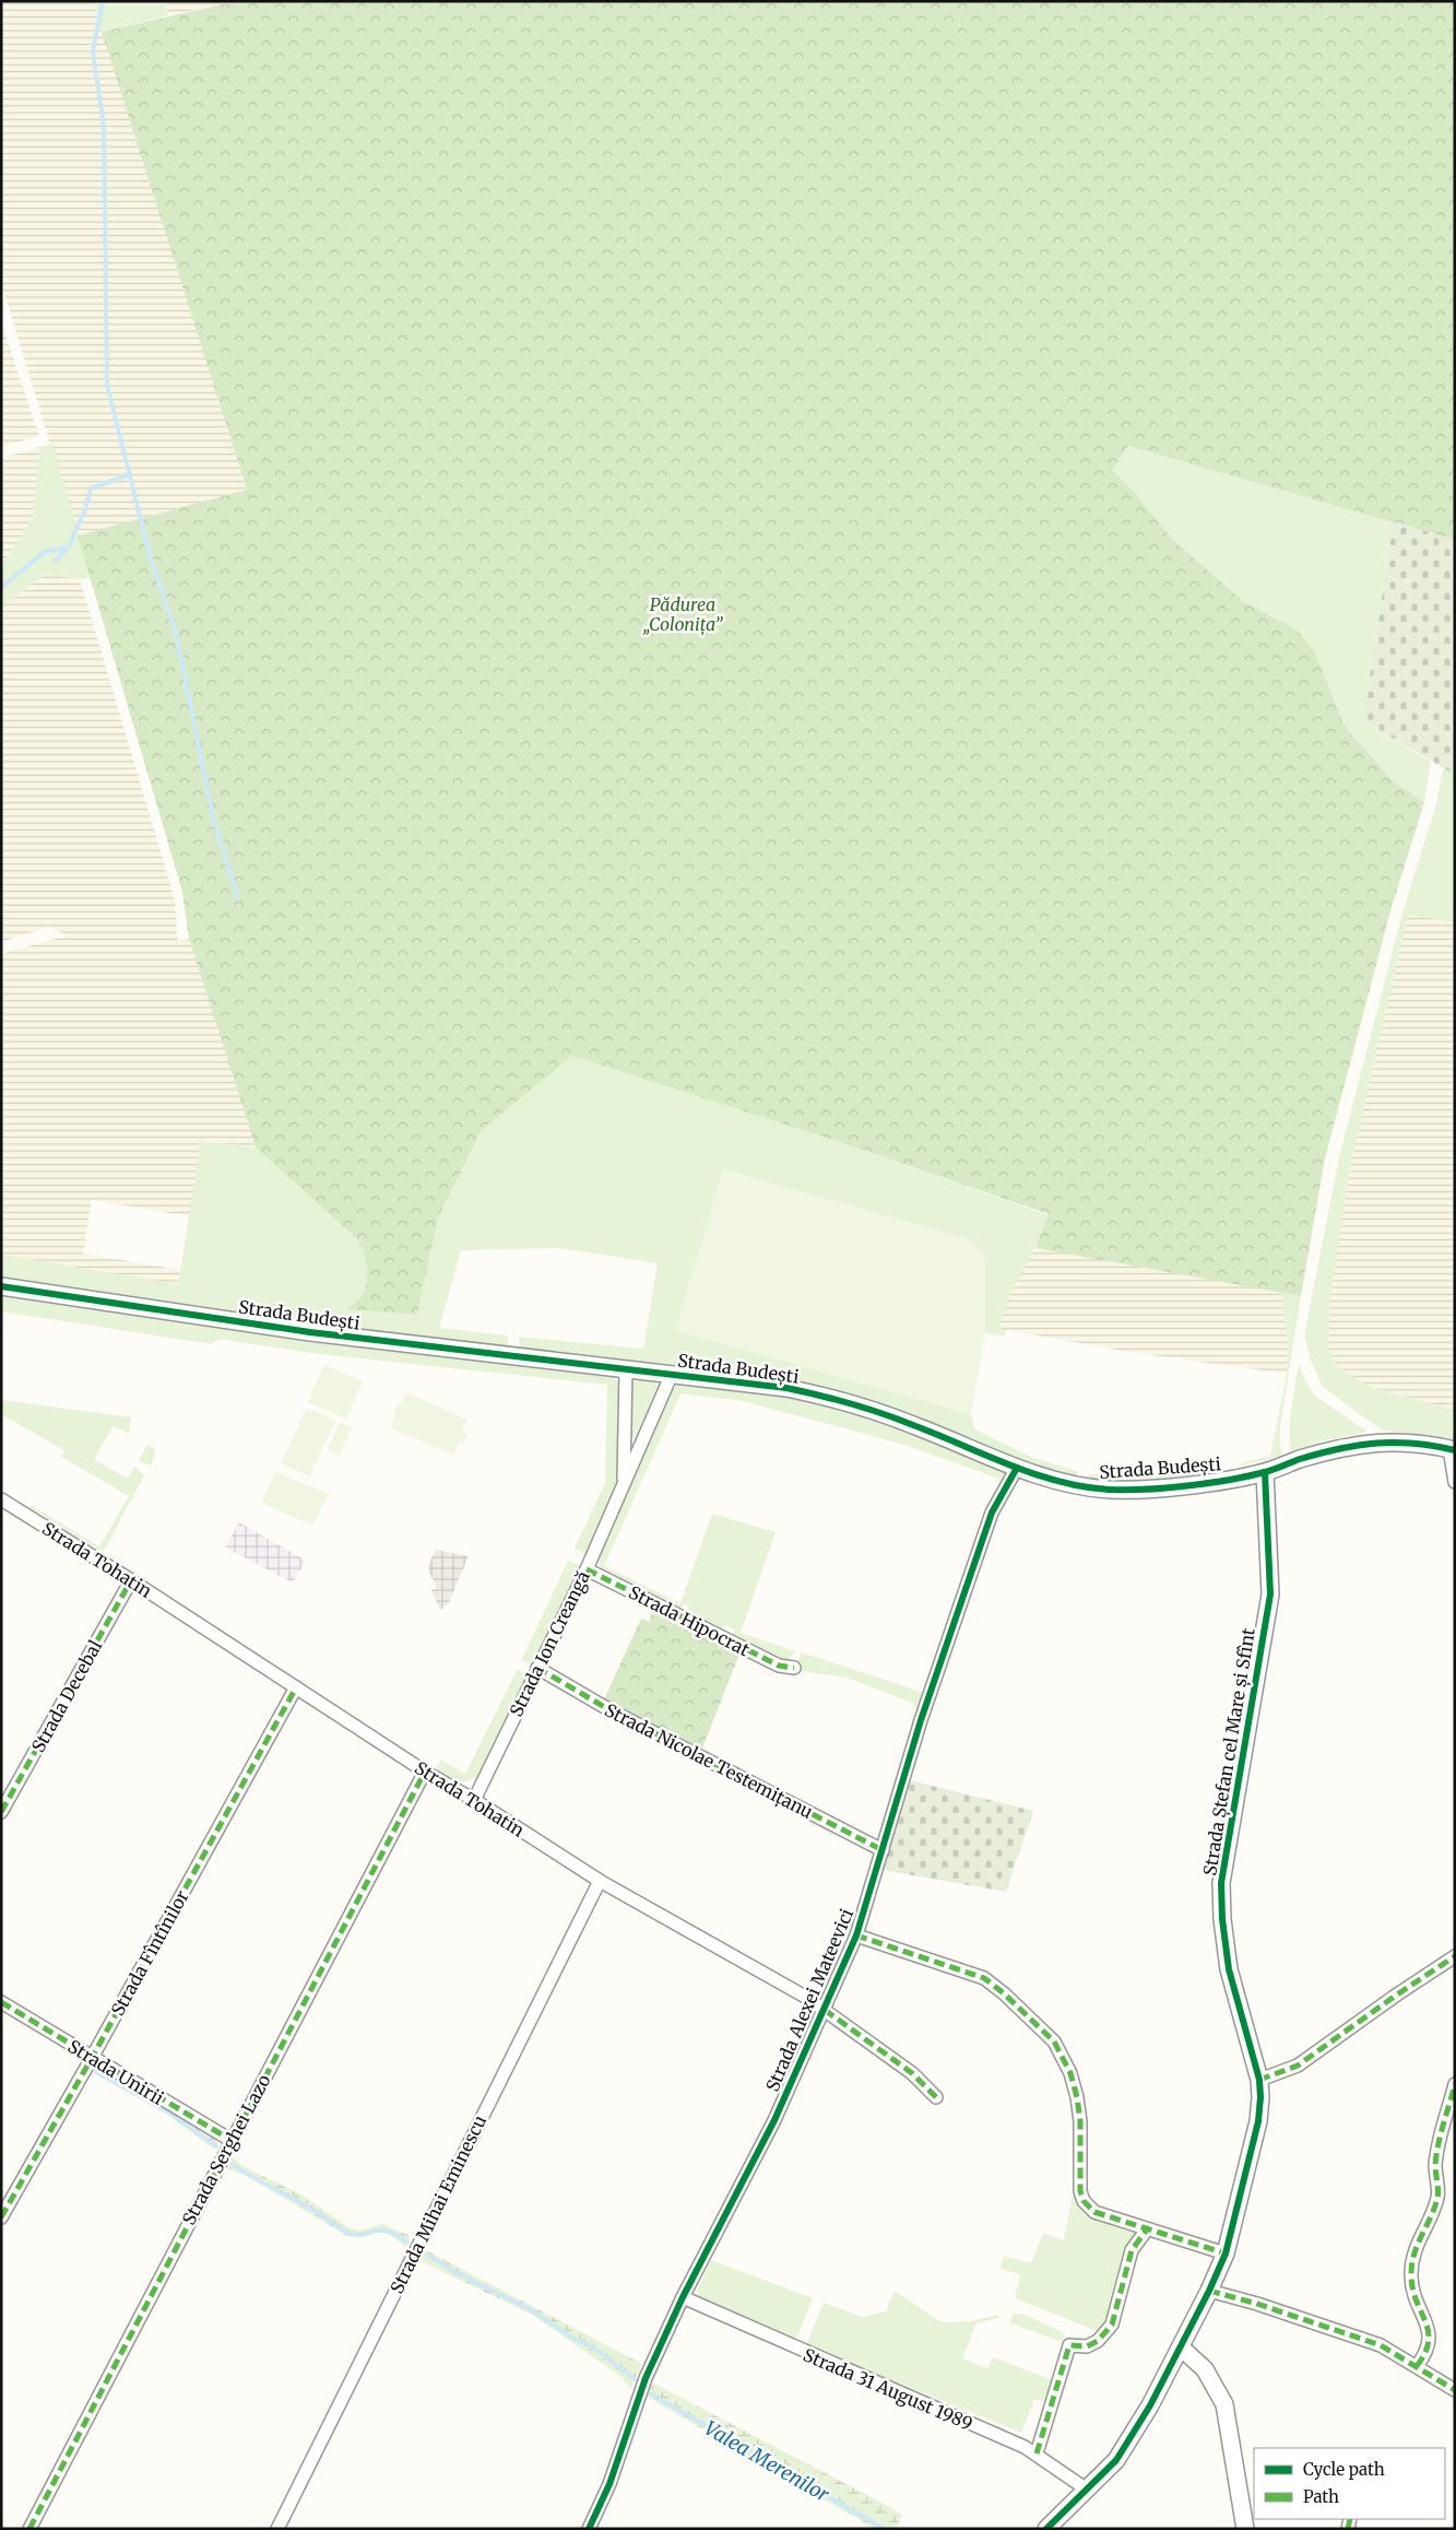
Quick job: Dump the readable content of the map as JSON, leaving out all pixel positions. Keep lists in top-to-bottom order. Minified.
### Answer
{"streets":{"street":["Strada Budești","Strada Tohatin","Strada Hipocrat","Strada Ion Creangă","Strada Decebal","Strada Ștefan cel Mare și Sfînt","Strada Nicolae Testemițanu","Strada Fîntînilor","Strada Alexei Mateevici","Strada Unirii","Strada Serghei Lazo","Strada Mihai Eminescu","Strada 31 August 1989"]},"crossings":[["Strada Budești","Strada Ion Creangă"],["Strada Budești","Strada Ștefan cel Mare și Sfînt"],["Strada Budești","Strada Alexei Mateevici"],["Strada Tohatin","Strada Ion Creangă"],["Strada Tohatin","Strada Decebal"],["Strada Tohatin","Strada Fîntînilor"],["Strada Tohatin","Strada Alexei Mateevici"],["Strada Tohatin","Strada Serghei Lazo"],["Strada Tohatin","Strada Mihai Eminescu"],["Strada Hipocrat","Strada Ion Creangă"],["Strada Ion Creangă","Strada Nicolae Testemițanu"],["Strada Ștefan cel Mare și Sfînt","Strada 31 August 1989"],["Strada Nicolae Testemițanu","Strada Alexei Mateevici"],["Strada Fîntînilor","Strada Unirii"],["Strada Alexei Mateevici","Strada 31 August 1989"],["Strada Unirii","Strada Serghei Lazo"]],"water":["Valea Merenilor"],"parks":["Pădurea „Colonița”"],"legend":["Cycle path","Path"]}
